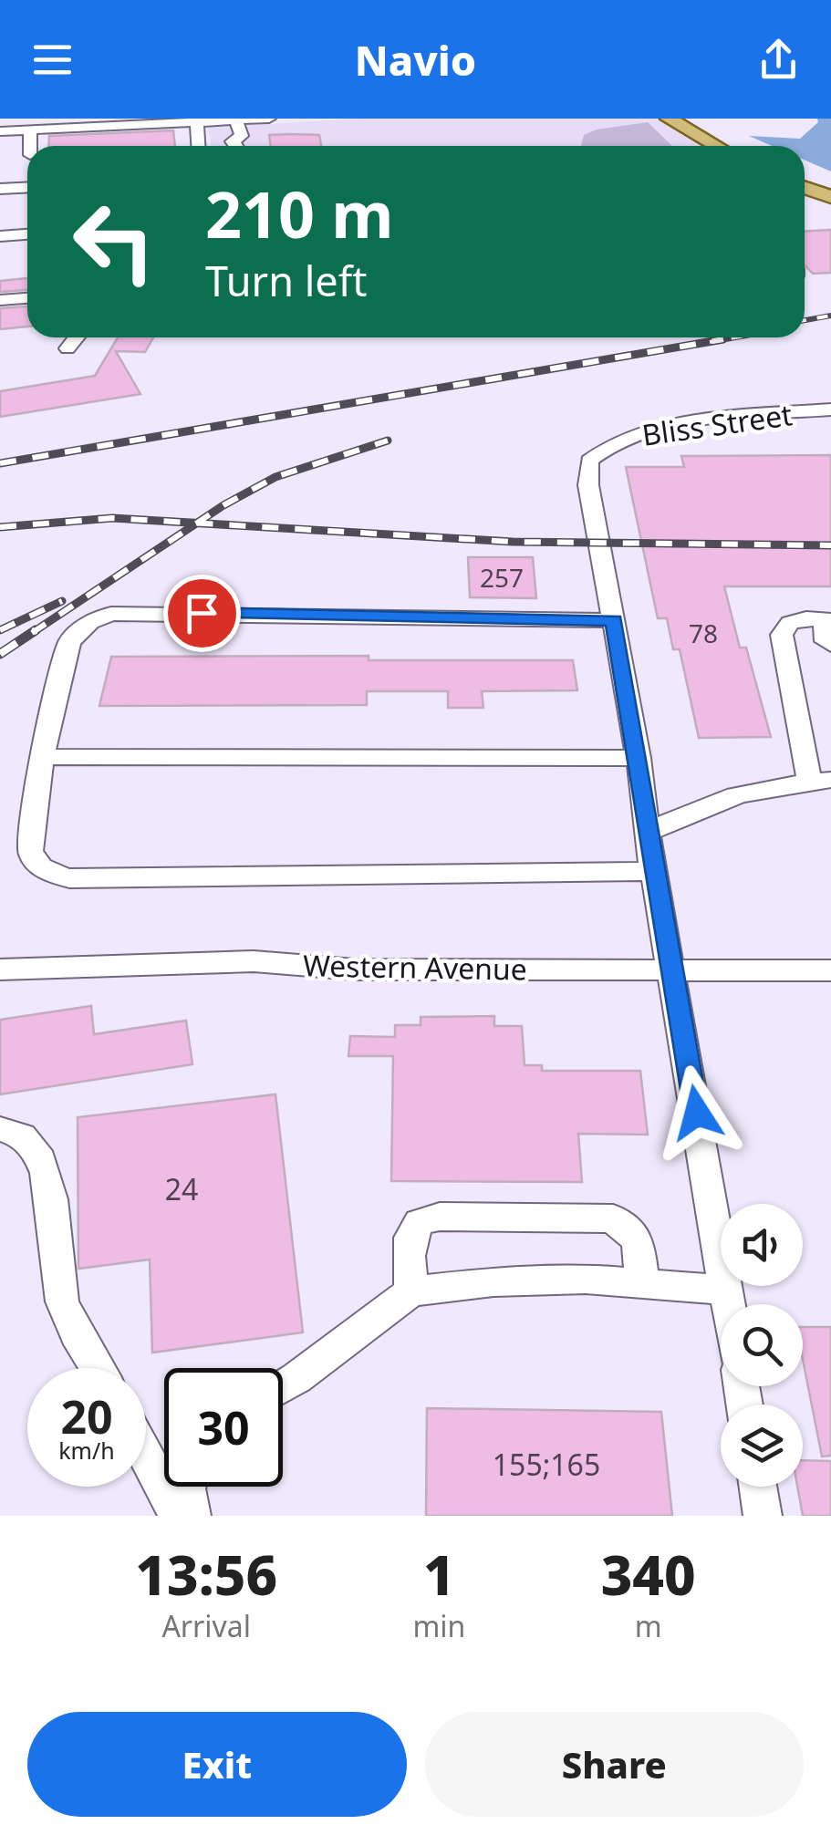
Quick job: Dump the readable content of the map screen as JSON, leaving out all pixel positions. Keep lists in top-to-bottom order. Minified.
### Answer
{"streets":{"street":["Bliss Street","Western Avenue"]},"crossings":[["Bliss Street","Western Avenue"]],"house_numbers":["257","78","24","155;165"],"page":{"header":"Navio","turn":["210 m","Turn left"],"speed":"20 km/h","limit":"30","eta":["13:56","Arrival","1","min","340","m"],"buttons":["Exit","Share"]}}
